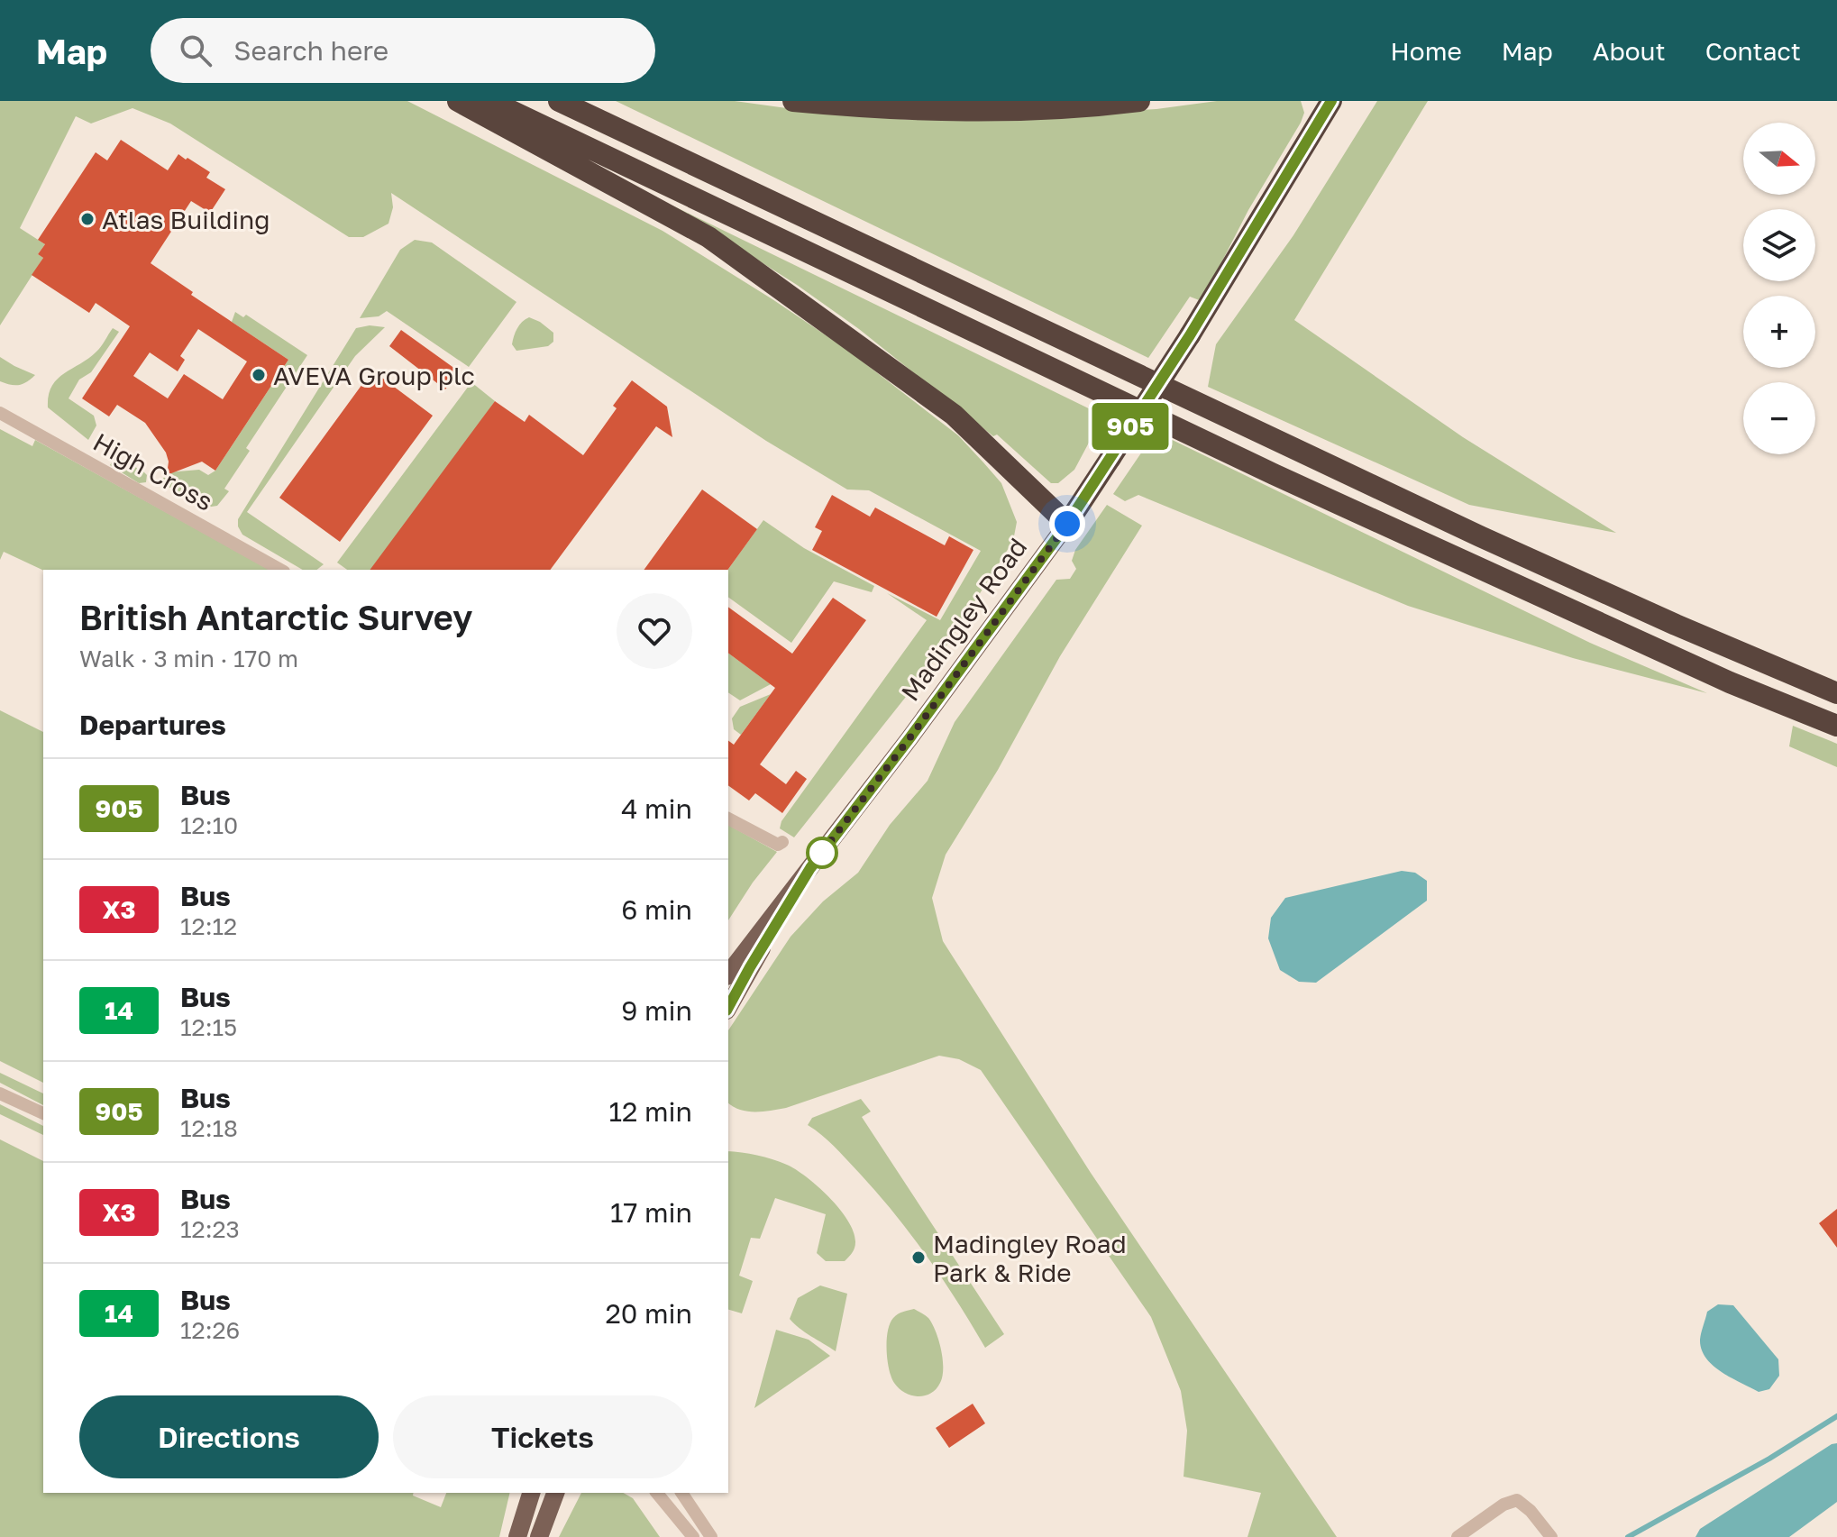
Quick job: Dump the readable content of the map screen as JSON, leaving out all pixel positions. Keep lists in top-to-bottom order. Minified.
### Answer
{"streets":{"highway":["Madingley Road"],"street":["High Cross"]},"places":["Atlas Building","AVEVA Group plc","Madingley Road Park & Ride"],"lines":["bus line 905"],"north":"right","page":{"header":"Map","search":"Search here","nav":["Home","Map","About","Contact"],"on_map":"905","map_buttons":["+","−"],"heading":[["British Antarctic Survey","Walk · 3 min · 170 m"],"Departures"],"list":[{"mark":"905","name":"Bus","note":"12:10","value":"4 min"},{"mark":"X3","name":"Bus","note":"12:12","value":"6 min"},{"mark":"14","name":"Bus","note":"12:15","value":"9 min"},{"mark":"905","name":"Bus","note":"12:18","value":"12 min"},{"mark":"X3","name":"Bus","note":"12:23","value":"17 min"},{"mark":"14","name":"Bus","note":"12:26","value":"20 min"}],"buttons":["Directions","Tickets"]}}
